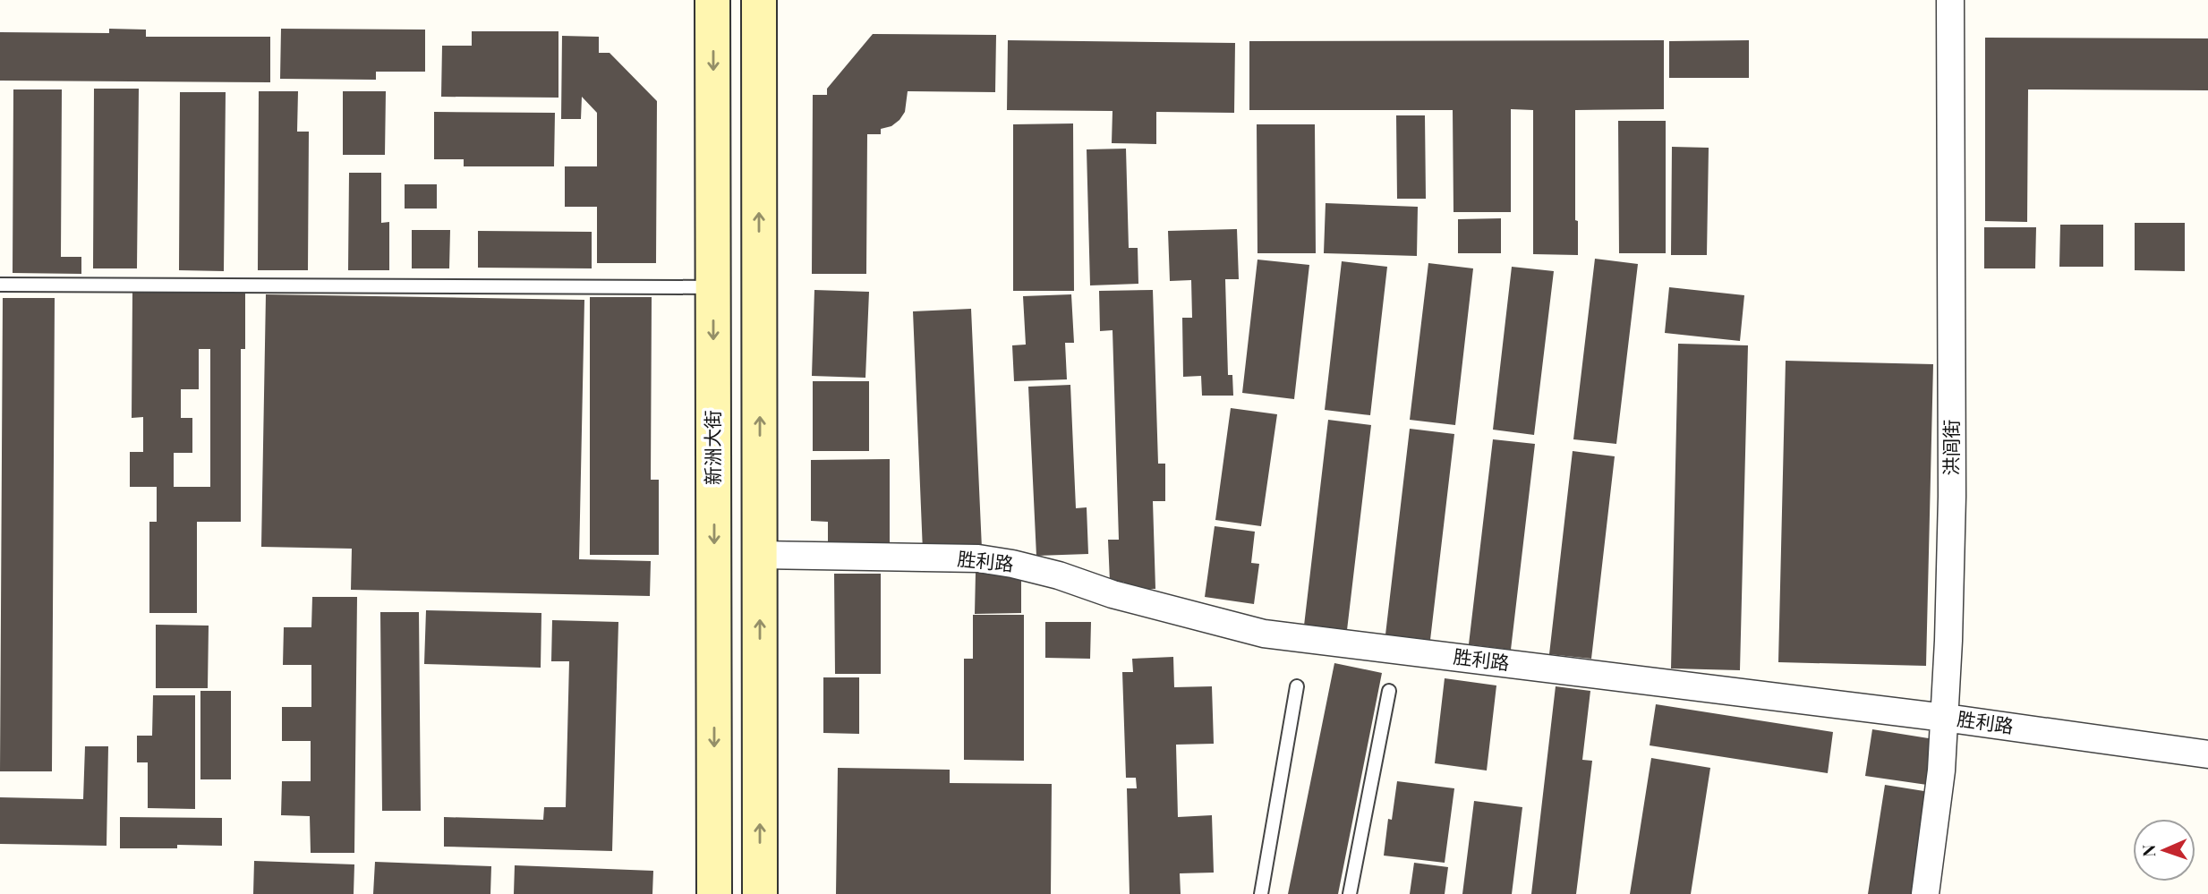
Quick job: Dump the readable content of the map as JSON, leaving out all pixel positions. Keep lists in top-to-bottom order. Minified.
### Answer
{"streets":{"main road":["新洲大街"],"street":["洪闾街","胜利路"]},"crossings":[["洪闾街","胜利路"]],"north":"left"}
